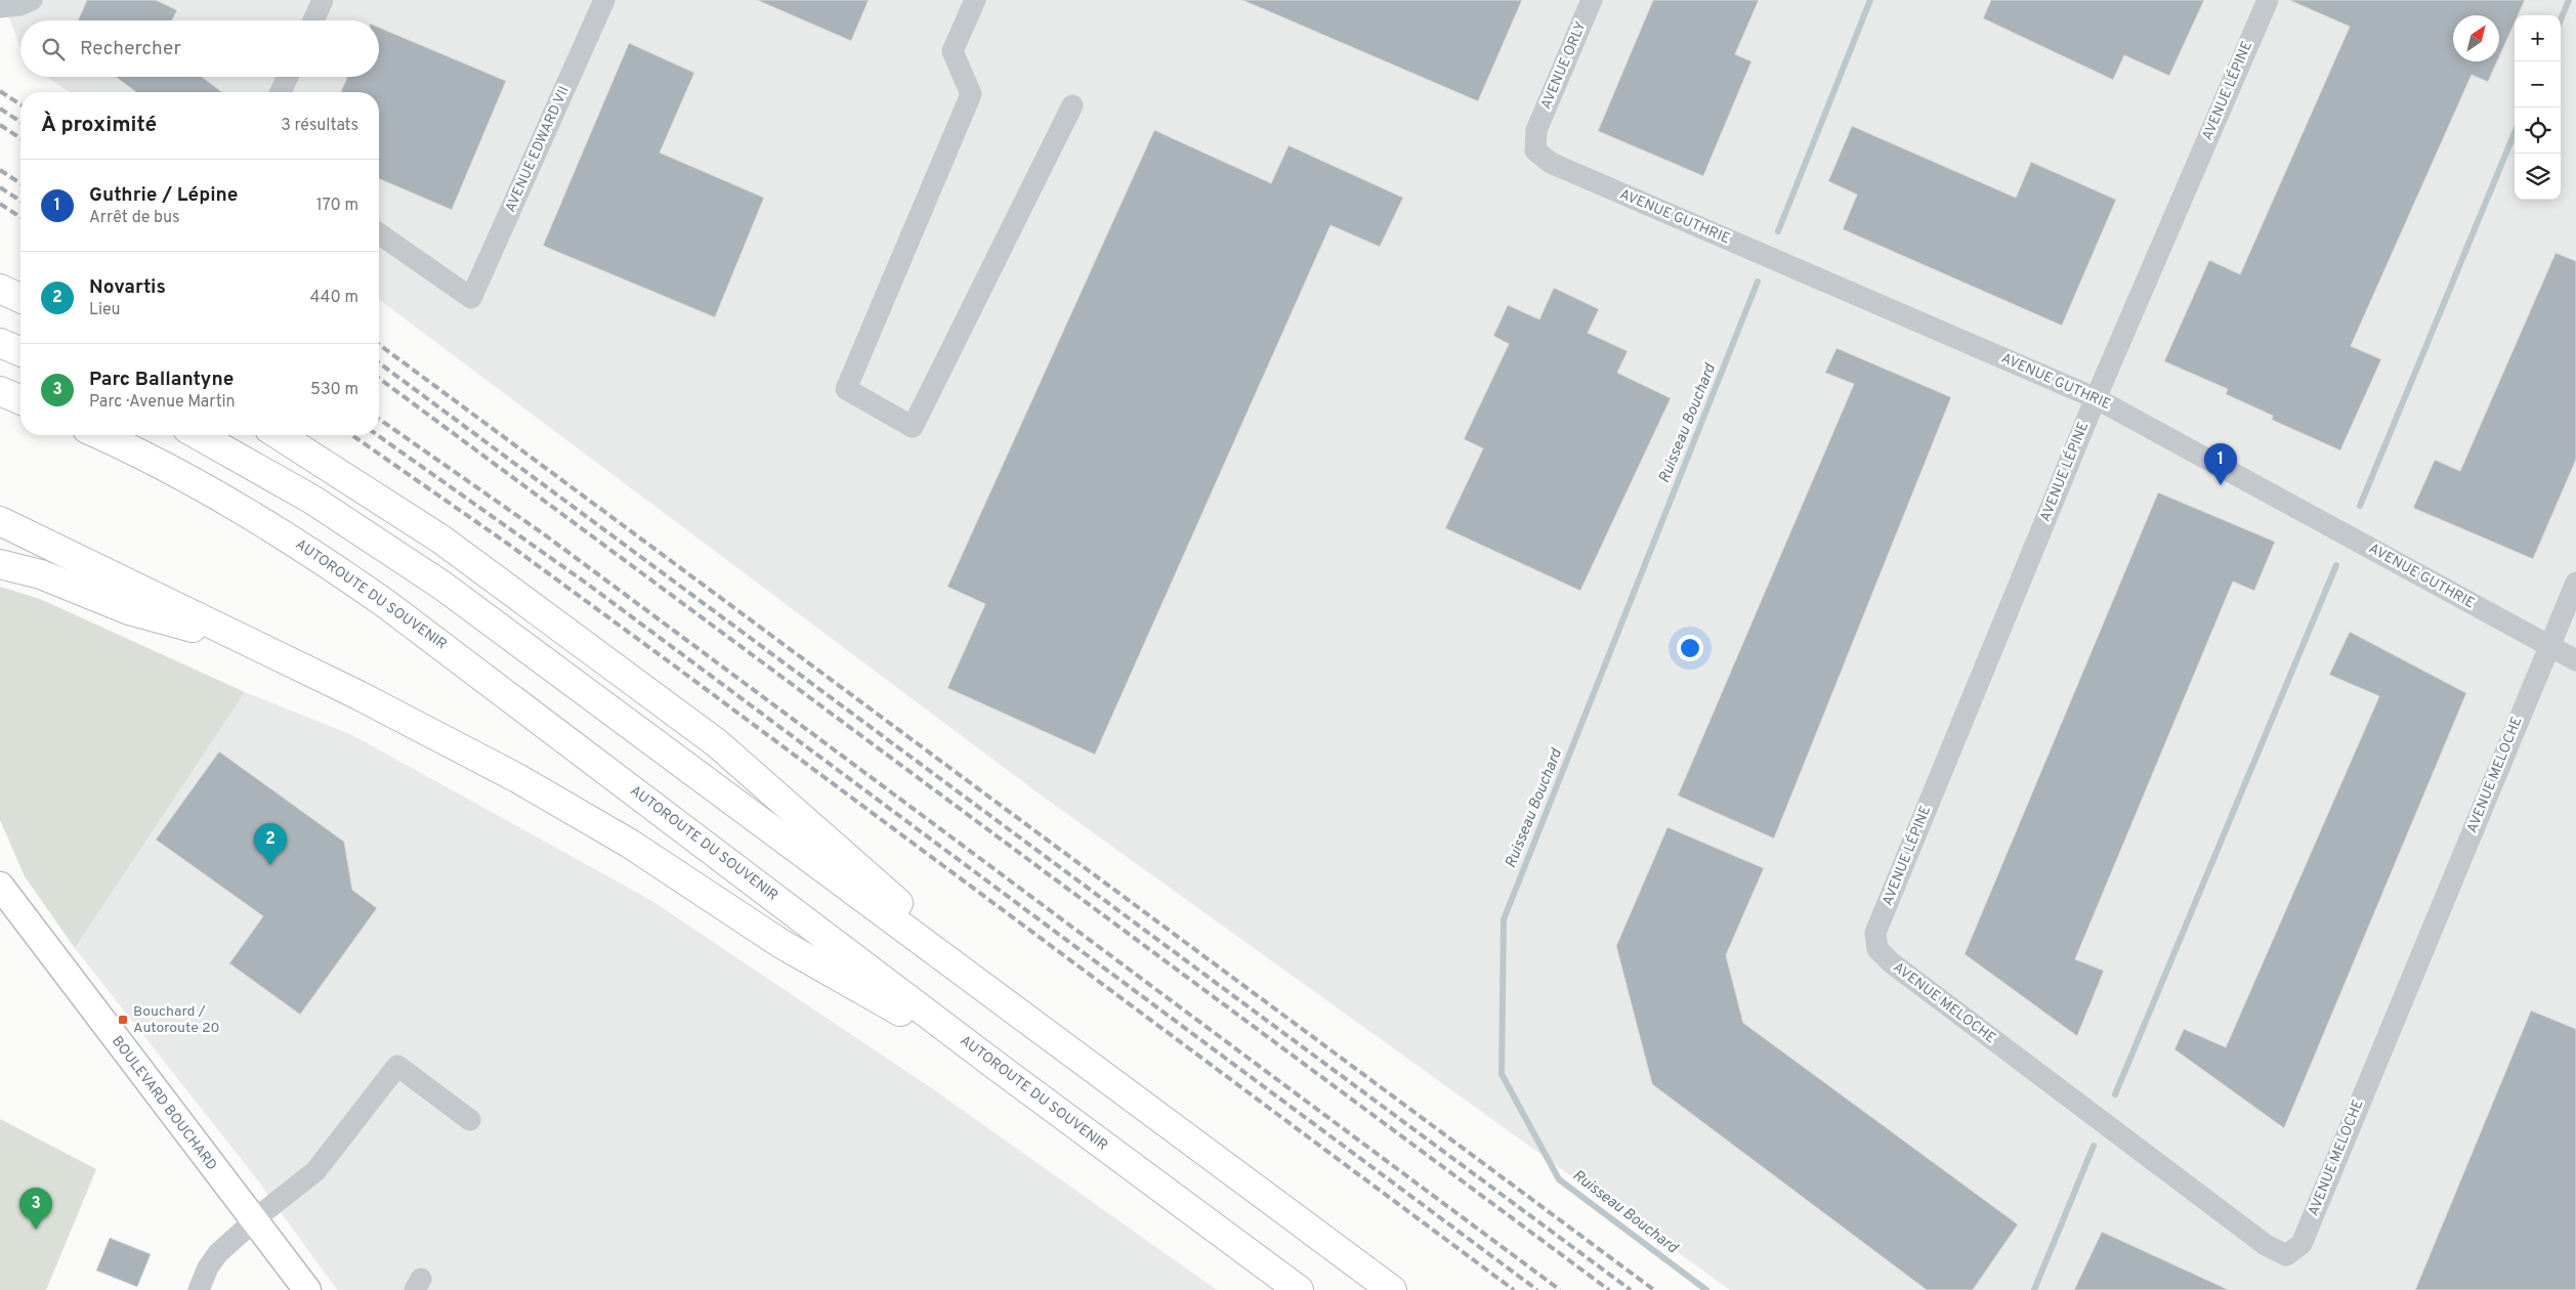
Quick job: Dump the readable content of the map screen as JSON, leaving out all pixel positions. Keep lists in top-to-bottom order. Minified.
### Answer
{"streets":{"highway":["AUTOROUTE DU SOUVENIR"],"main road":["BOULEVARD BOUCHARD"],"street":["AVENUE ORLY","AVENUE LÉPINE","AVENUE EDWARD VII","AVENUE GUTHRIE","AVENUE MELOCHE"]},"crossings":[["AVENUE ORLY","AVENUE GUTHRIE"],["AVENUE LÉPINE","AVENUE GUTHRIE"],["AVENUE LÉPINE","AVENUE MELOCHE"],["AVENUE GUTHRIE","AVENUE MELOCHE"]],"water":["Ruisseau Bouchard"],"places":{"transit":["Bouchard / Autoroute 20"]},"north":"top right","page":{"map_buttons":["+","−"],"search":"Rechercher","heading":["À proximité","3 résultats"],"list":[{"mark":"1","name":"Guthrie / Lépine","note":"Arrêt de bus","value":"170 m"},{"mark":"2","name":"Novartis","note":"Lieu","value":"440 m"},{"mark":"3","name":"Parc Ballantyne","note":"Parc · Avenue Martin","value":"530 m"}],"pins":["1","2","3"]}}
